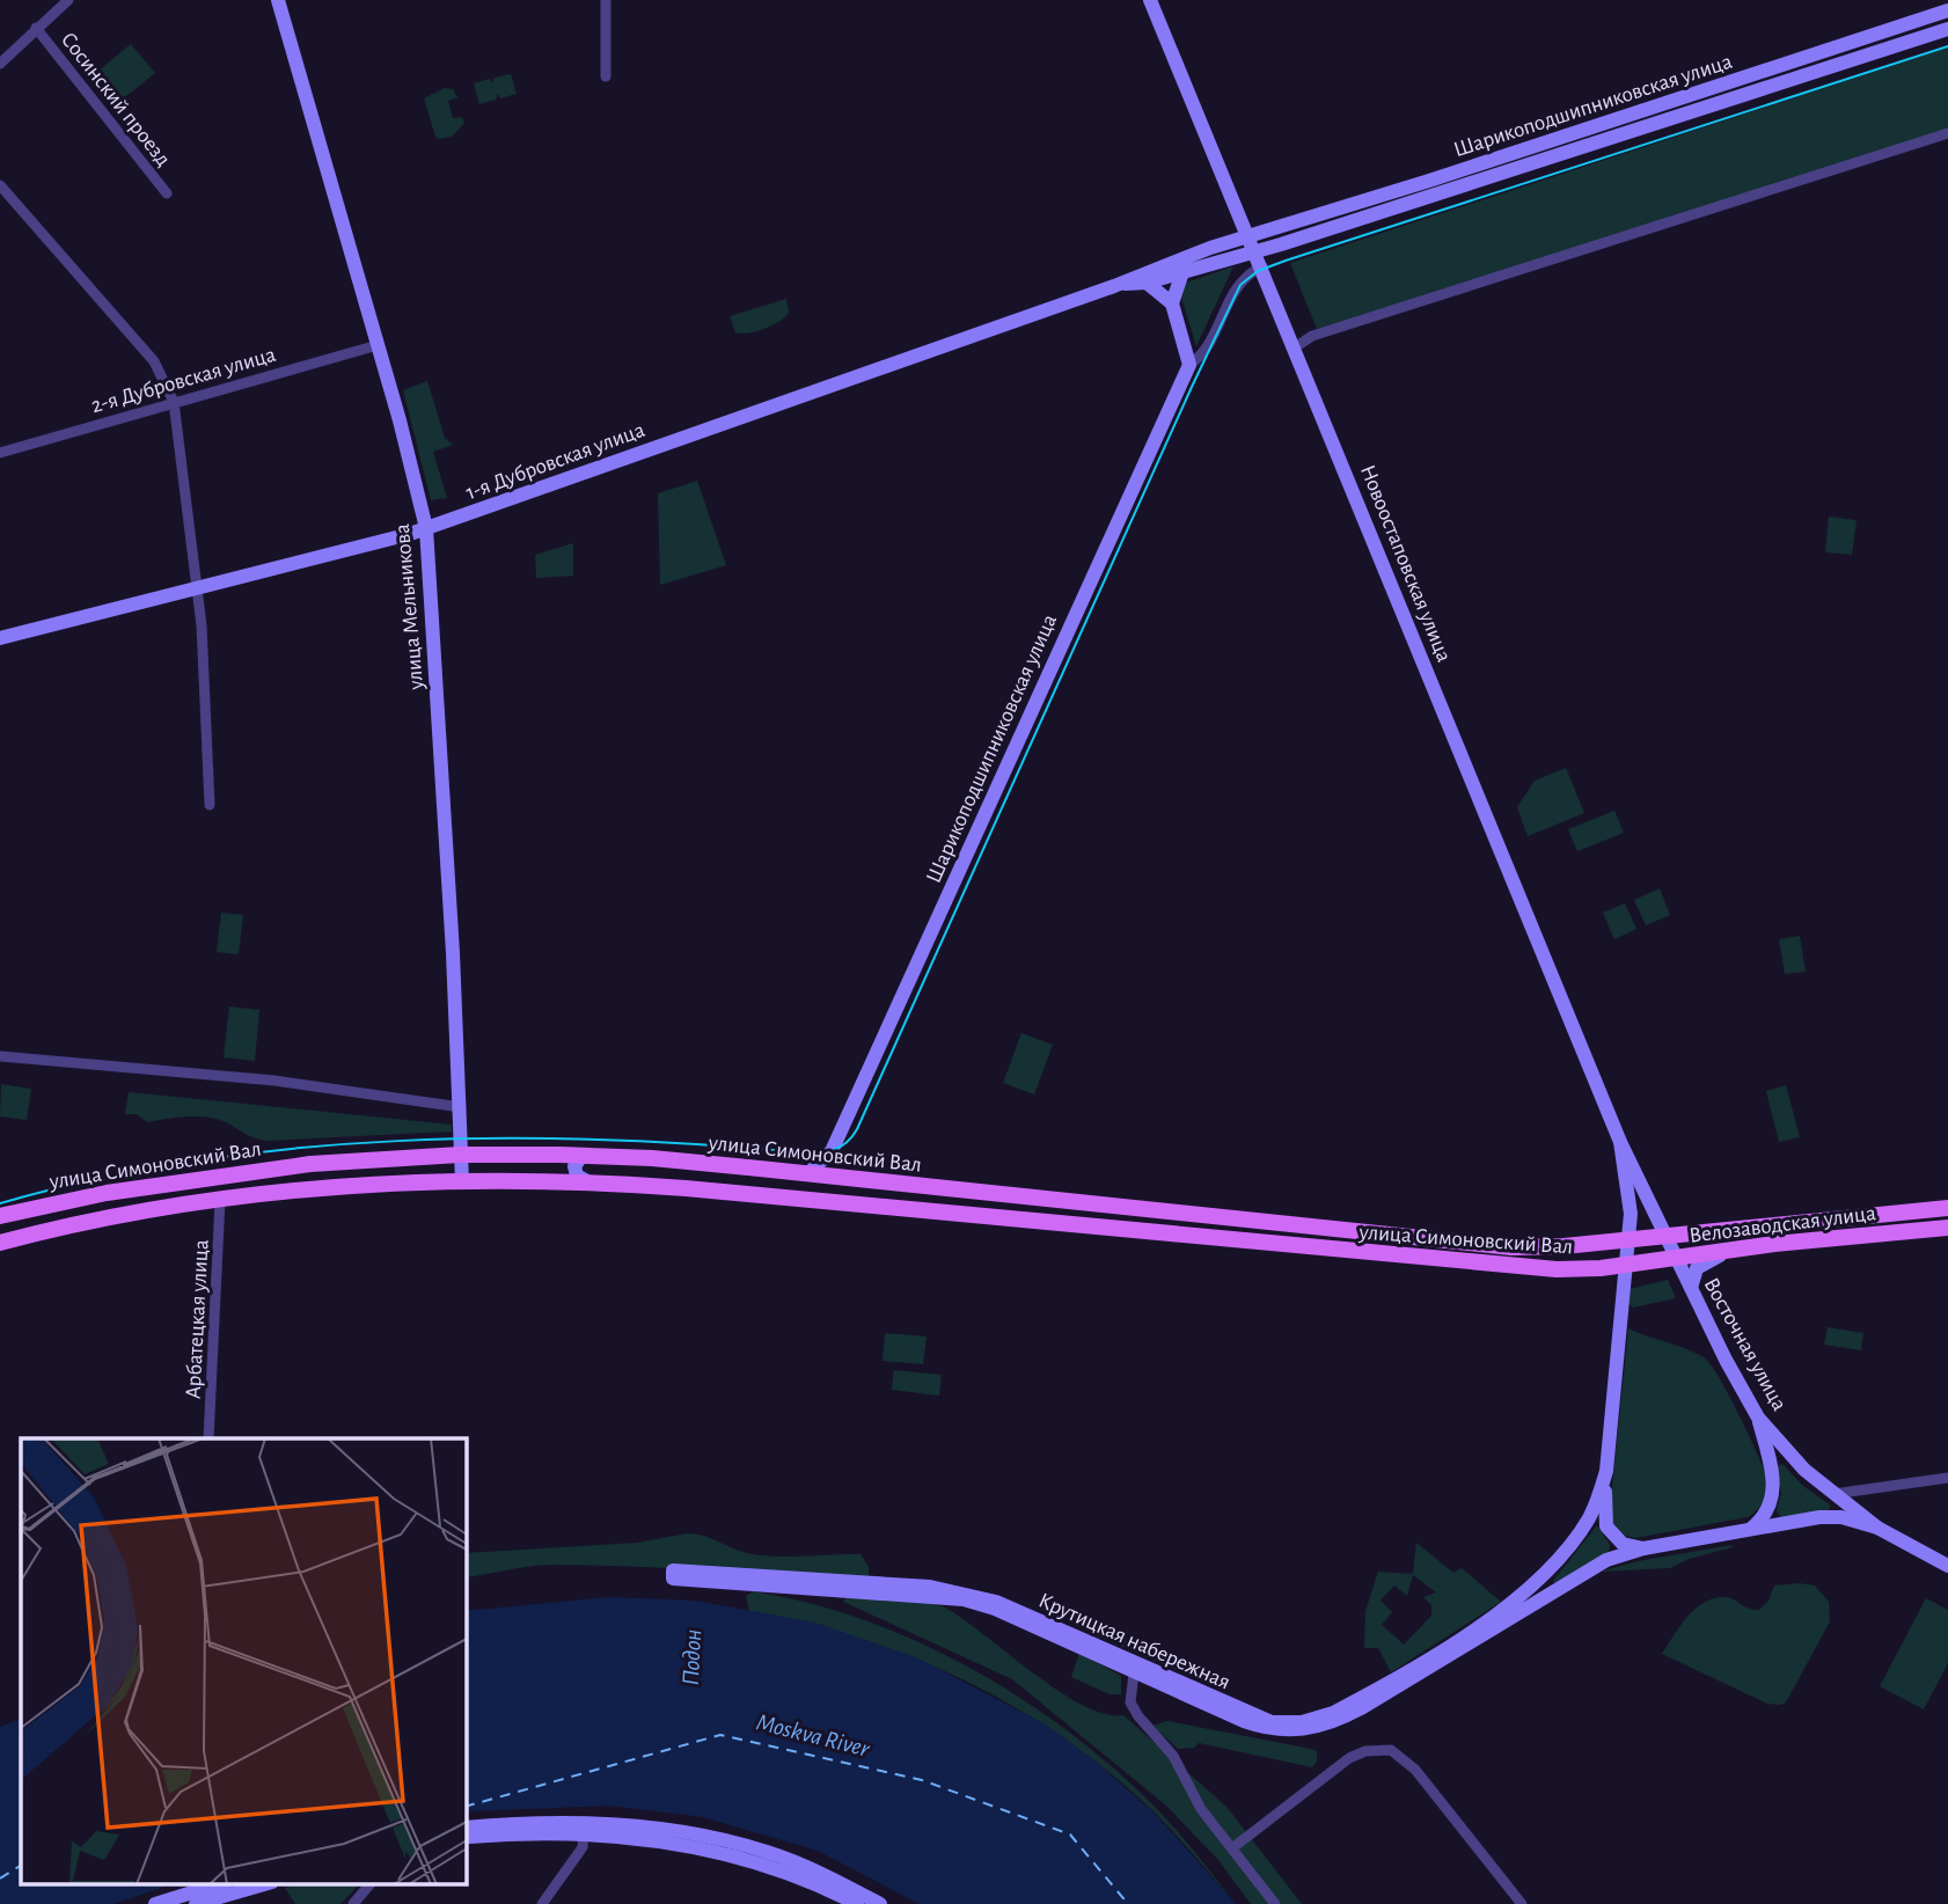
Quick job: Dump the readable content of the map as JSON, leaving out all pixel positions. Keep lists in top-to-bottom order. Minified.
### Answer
{"streets":{"main road":["Шарикоподшипниковская улица","1-я Дубровская улица","Новоостаповская улица","улица Мельникова","улица Симоновский Вал","Велозаводская улица","Восточная улица","Крутицкая набережная"],"street":["Сосинский проезд","2-я Дубровская улица","Арбатецкая улица"]},"crossings":[["Шарикоподшипниковская улица","1-я Дубровская улица"],["Шарикоподшипниковская улица","Новоостаповская улица"],["2-я Дубровская улица","улица Мельникова"],["1-я Дубровская улица","Новоостаповская улица"],["1-я Дубровская улица","улица Мельникова"],["Новоостаповская улица","улица Симоновский Вал"],["Новоостаповская улица","Велозаводская улица"],["Новоостаповская улица","Восточная улица"],["Новоостаповская улица","Крутицкая набережная"],["улица Мельникова","улица Симоновский Вал"],["улица Симоновский Вал","Велозаводская улица"],["улица Симоновский Вал","Арбатецкая улица"],["Велозаводская улица","Восточная улица"],["Восточная улица","Крутицкая набережная"]],"water":["Подон","Moskva River"]}
